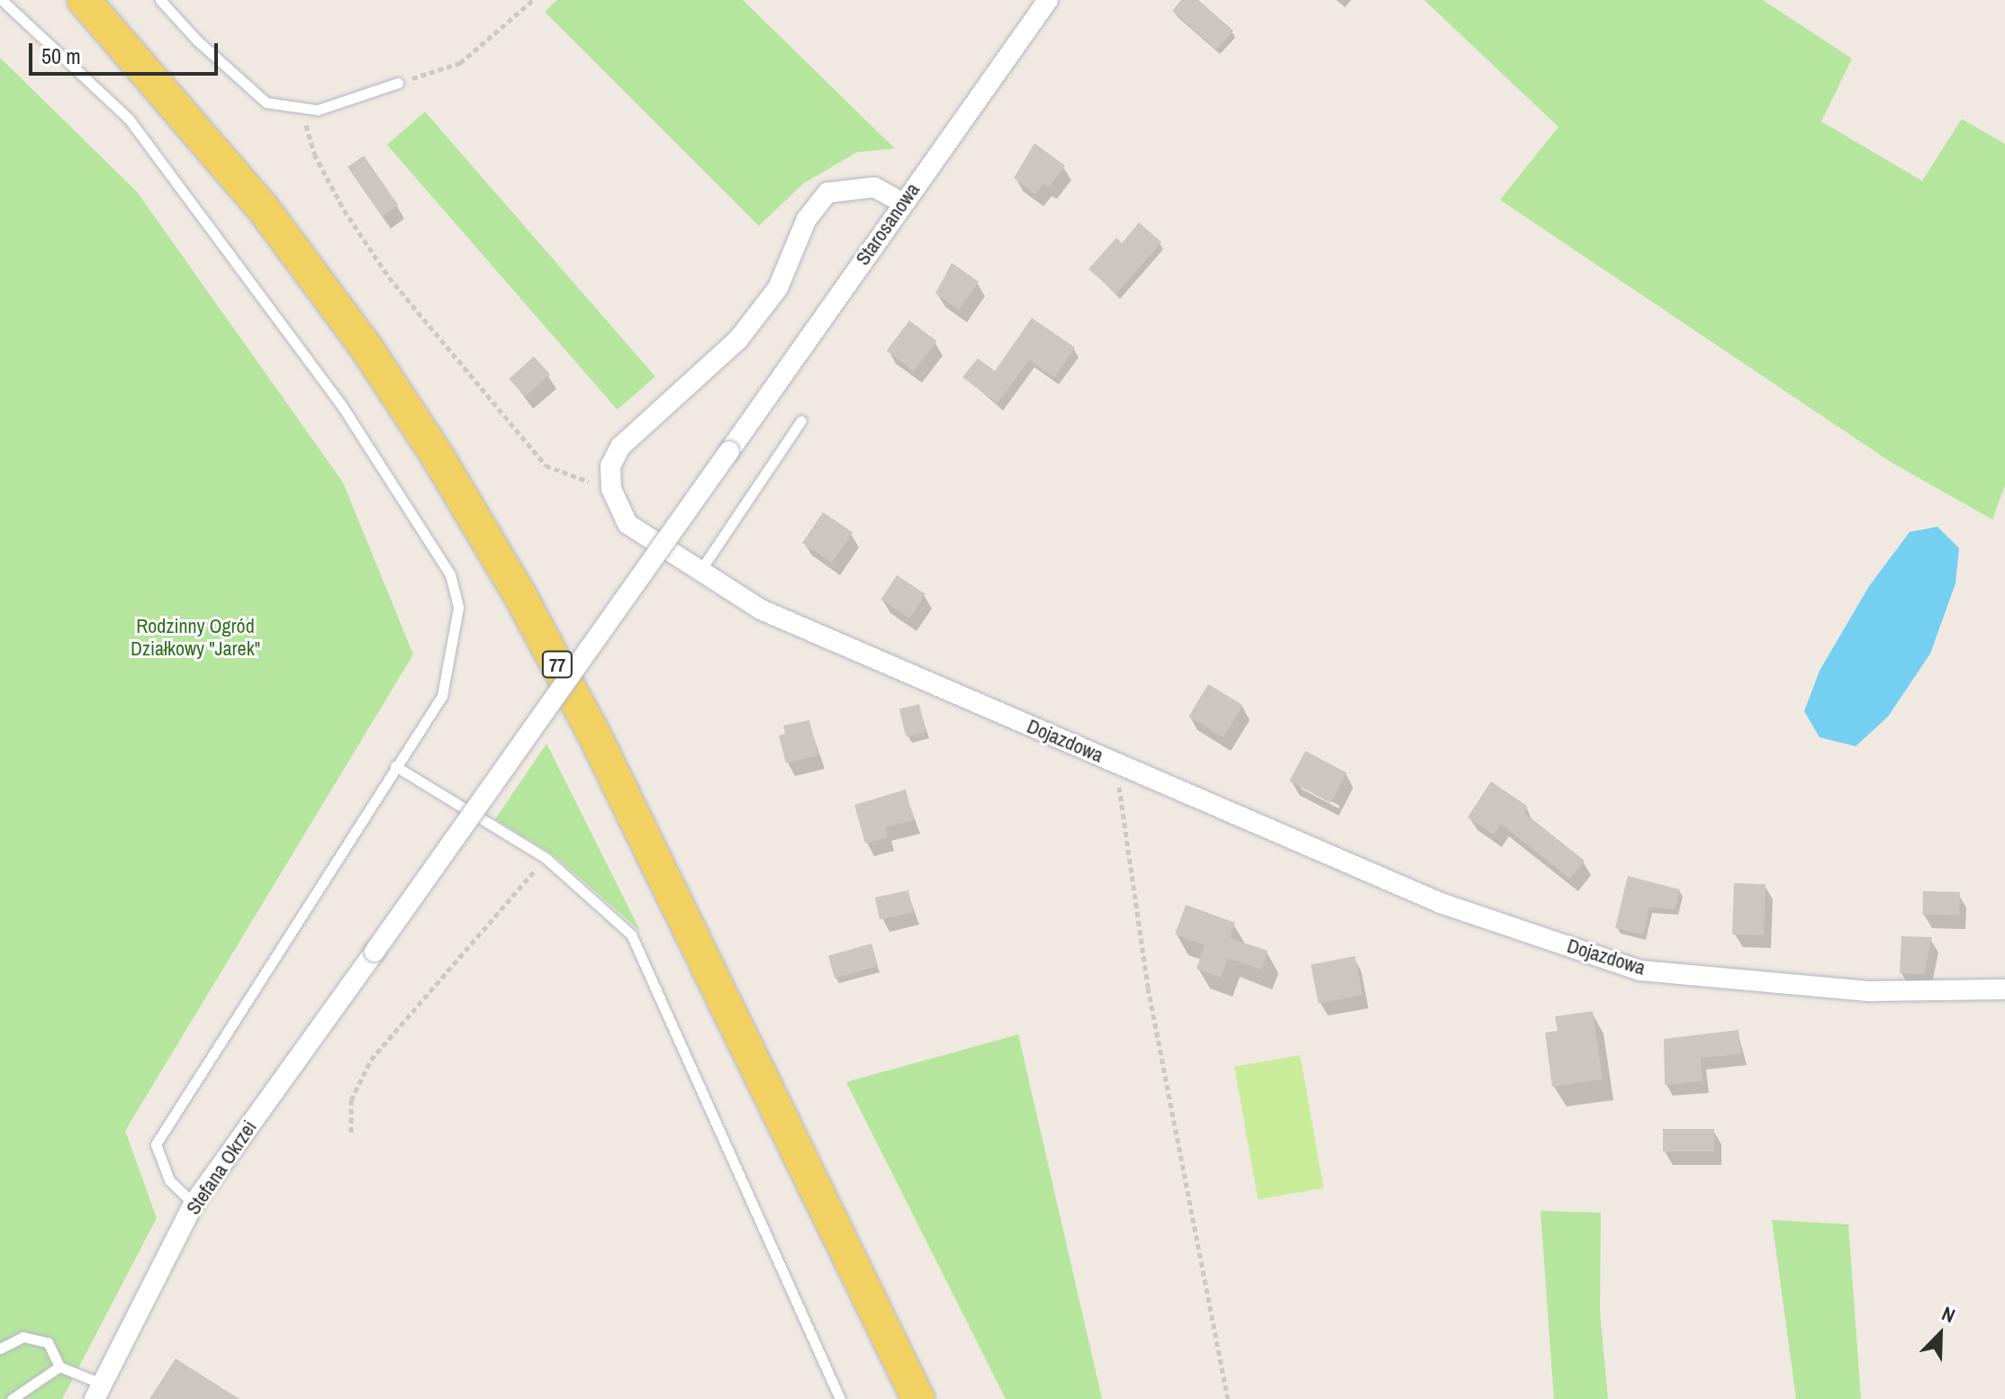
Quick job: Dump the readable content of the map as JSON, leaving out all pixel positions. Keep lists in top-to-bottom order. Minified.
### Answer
{"streets":{"main road":["77"],"street":["Starosanowa","Dojazdowa","Stefana Okrzei"]},"crossings":[["Starosanowa","Stefana Okrzei"]],"parks":["Rodzinny Ogród Działkowy \"Jarek\""],"scale_bar":"50 m","north":"top right"}
